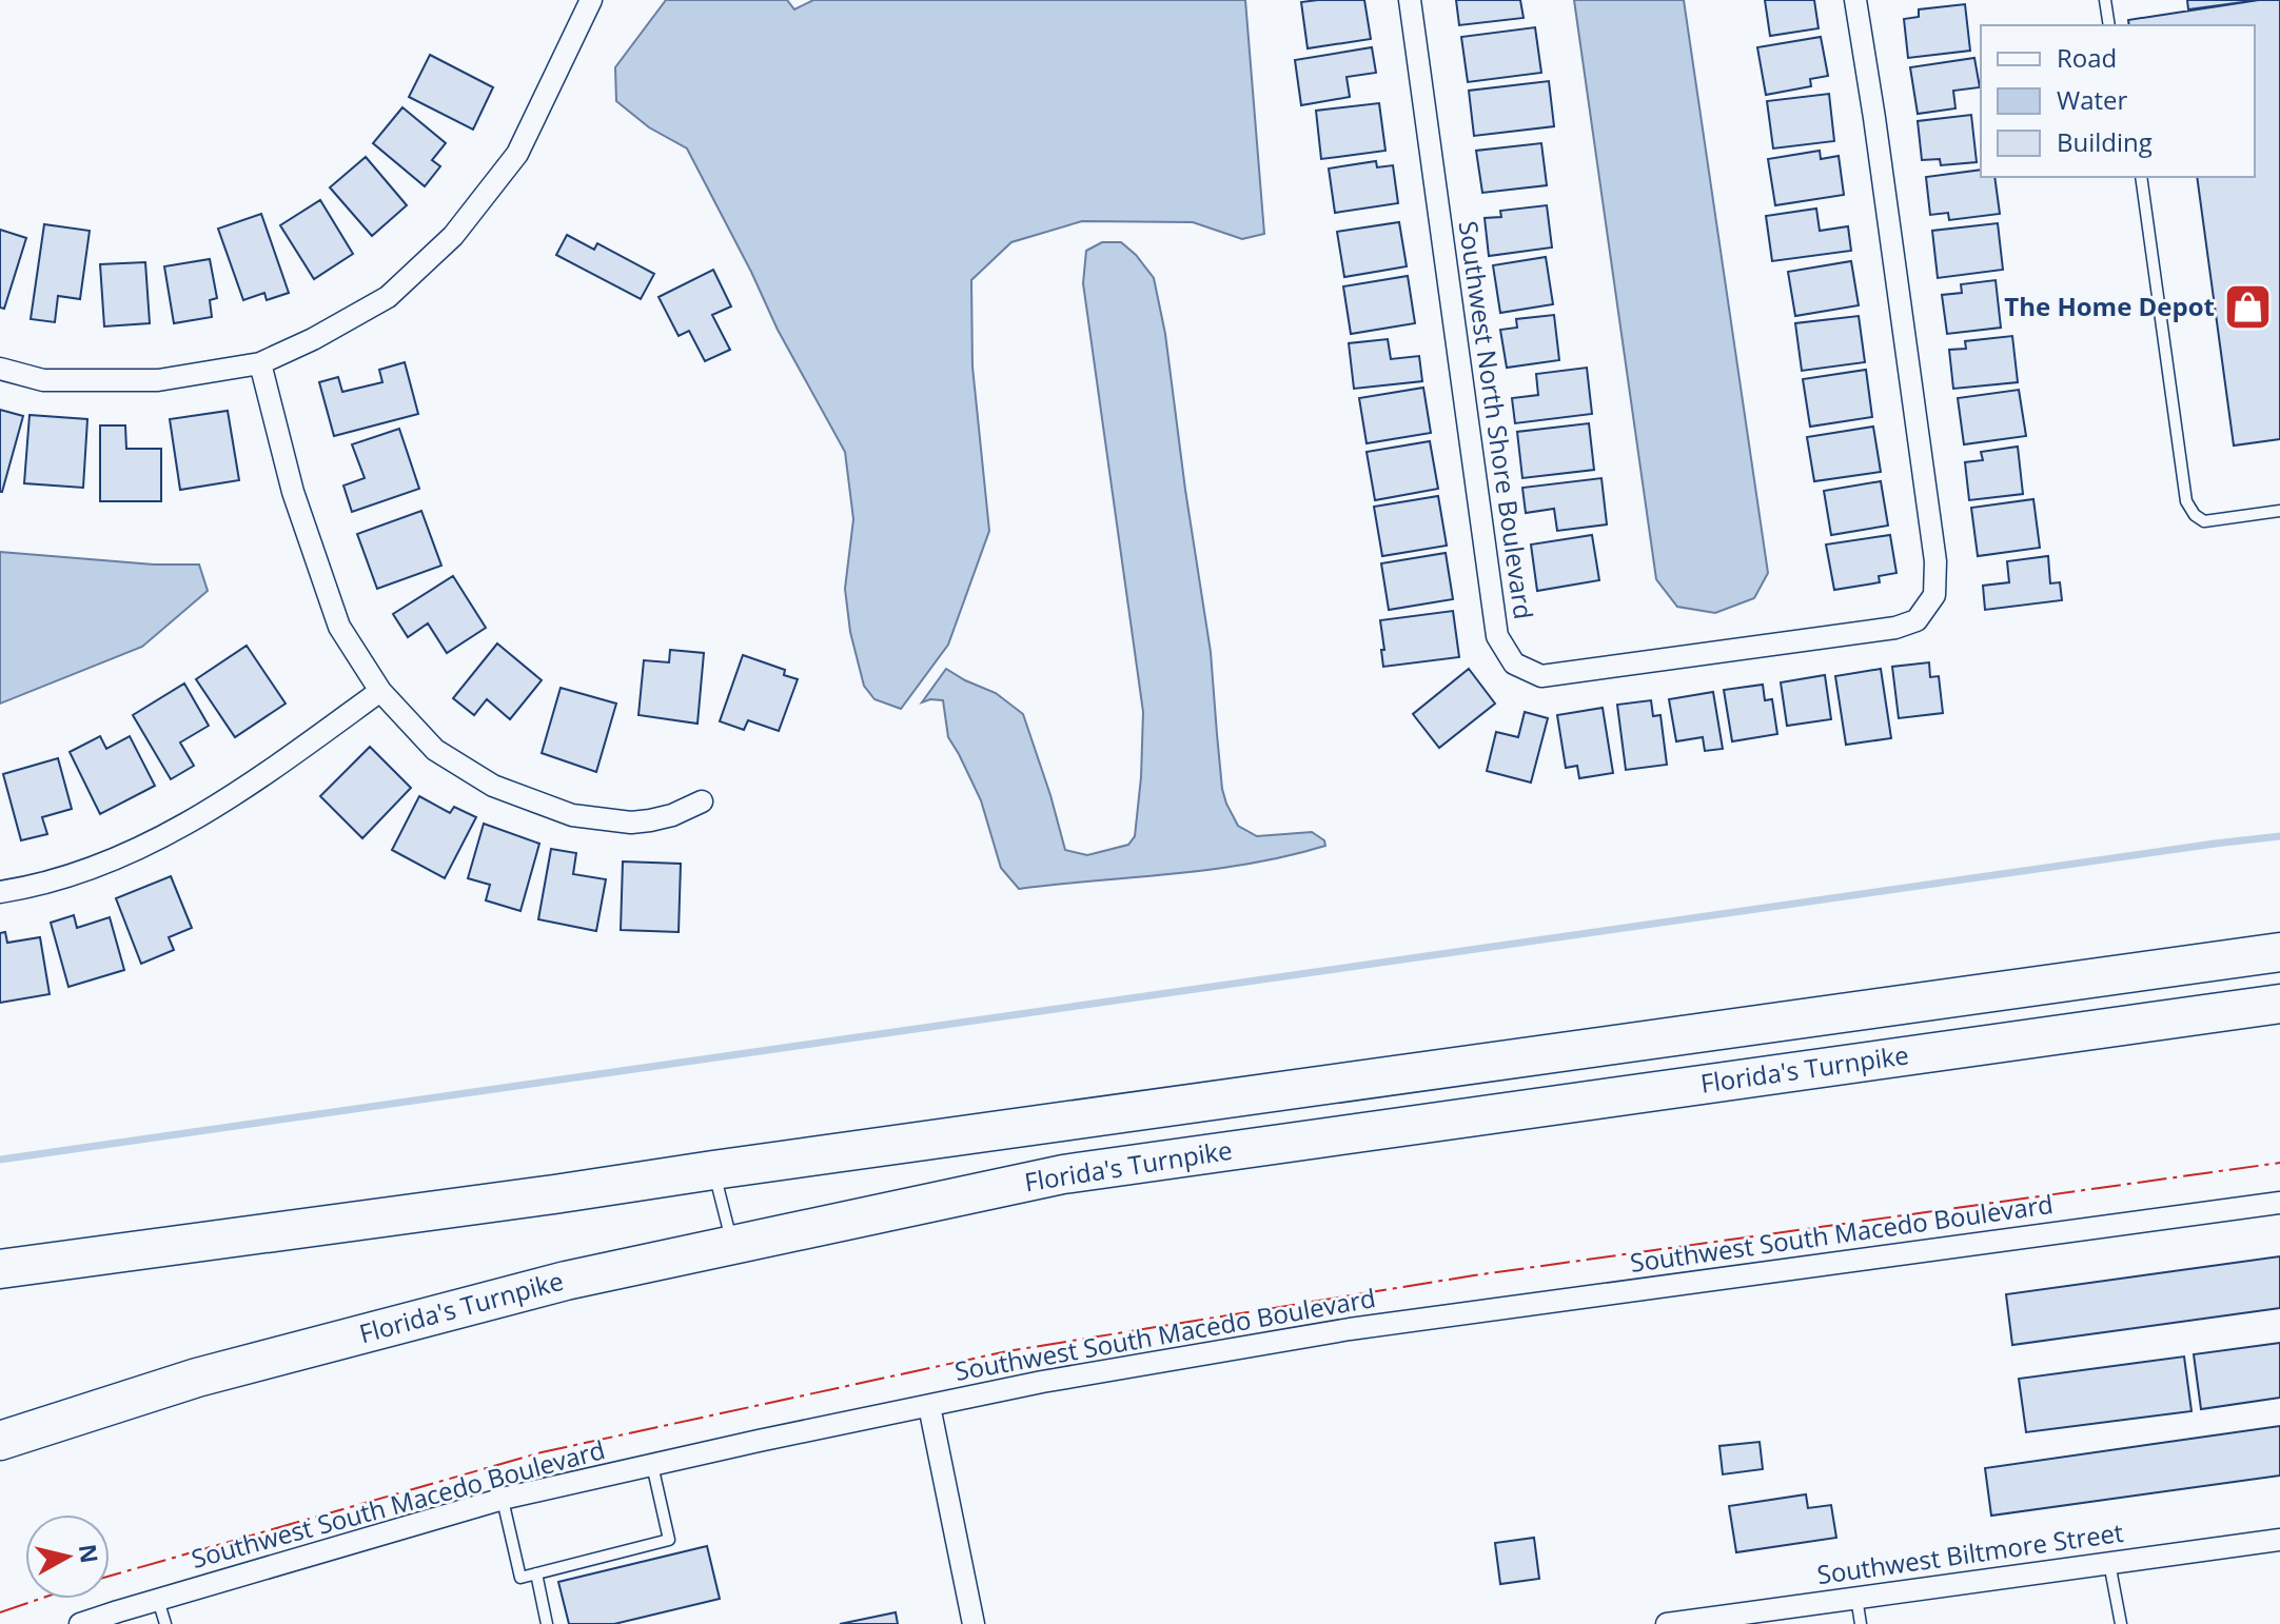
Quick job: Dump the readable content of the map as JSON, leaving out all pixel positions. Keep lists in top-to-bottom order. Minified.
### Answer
{"streets":{"highway":["Florida's Turnpike"],"street":["Southwest North Shore Boulevard","Southwest South Macedo Boulevard","Southwest Biltmore Street"]},"places":{"shop":["The Home Depot"]},"legend":["Road","Water","Building"],"north":"right"}
